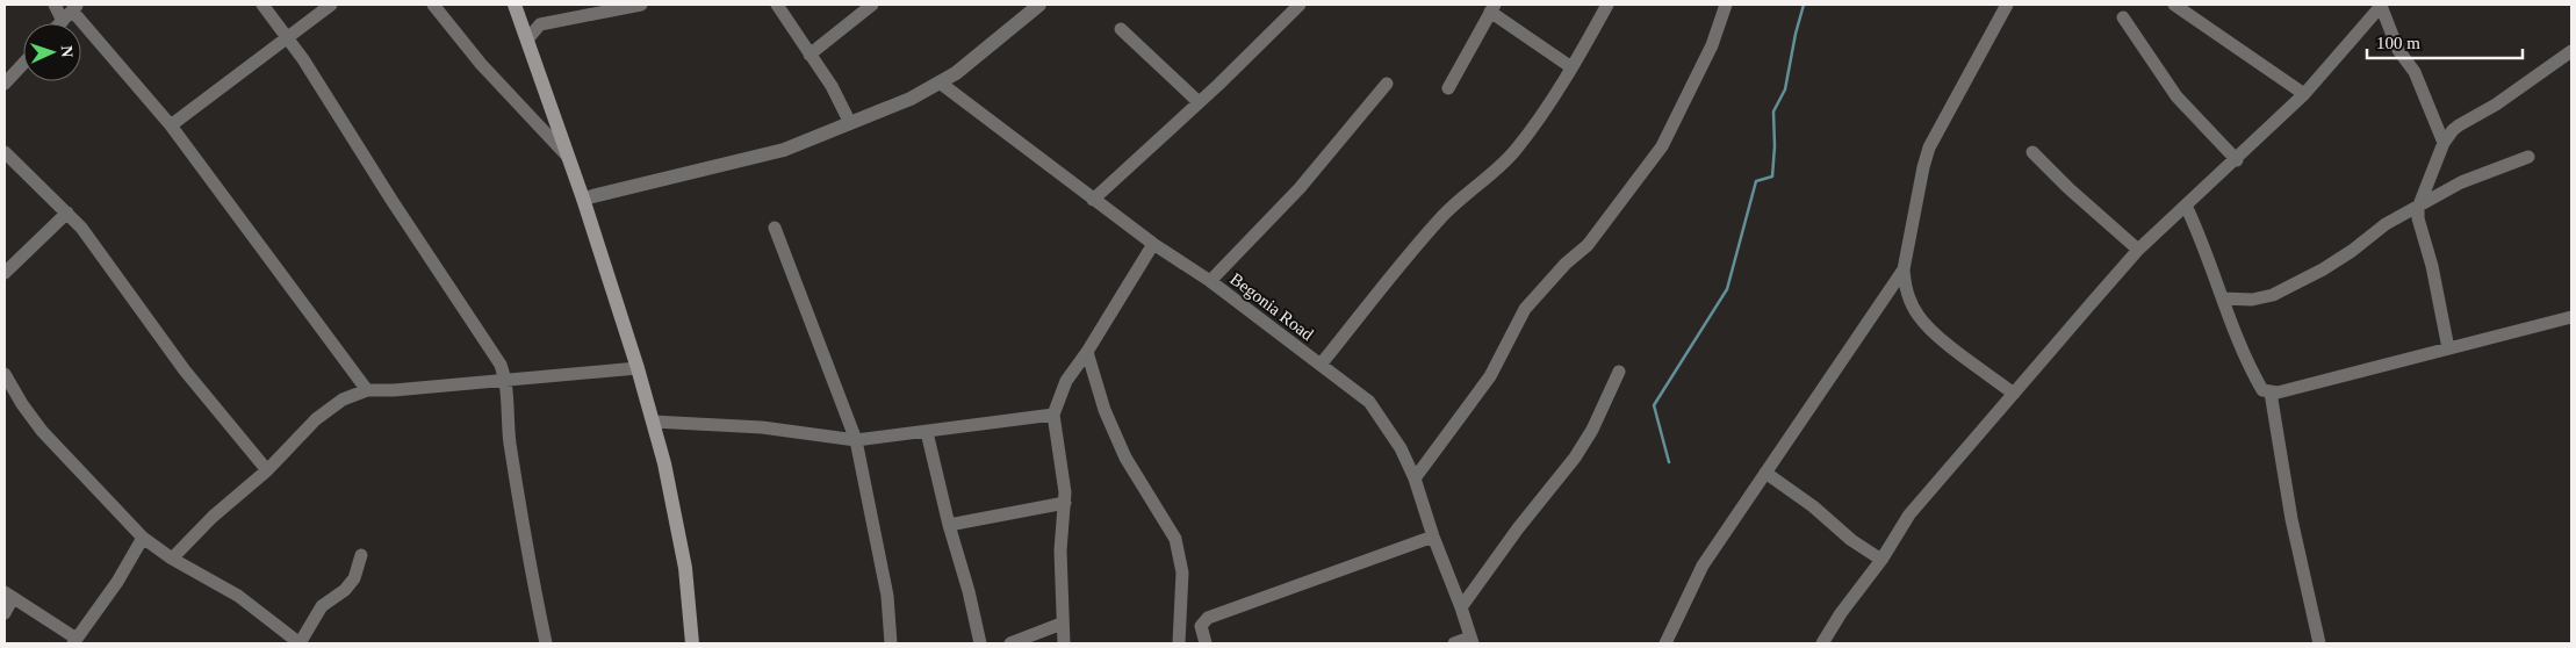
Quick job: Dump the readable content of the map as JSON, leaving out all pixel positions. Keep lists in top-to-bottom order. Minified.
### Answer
{"streets":{"street":["Begonia Road"]},"scale_bar":"100 m","north":"right"}
